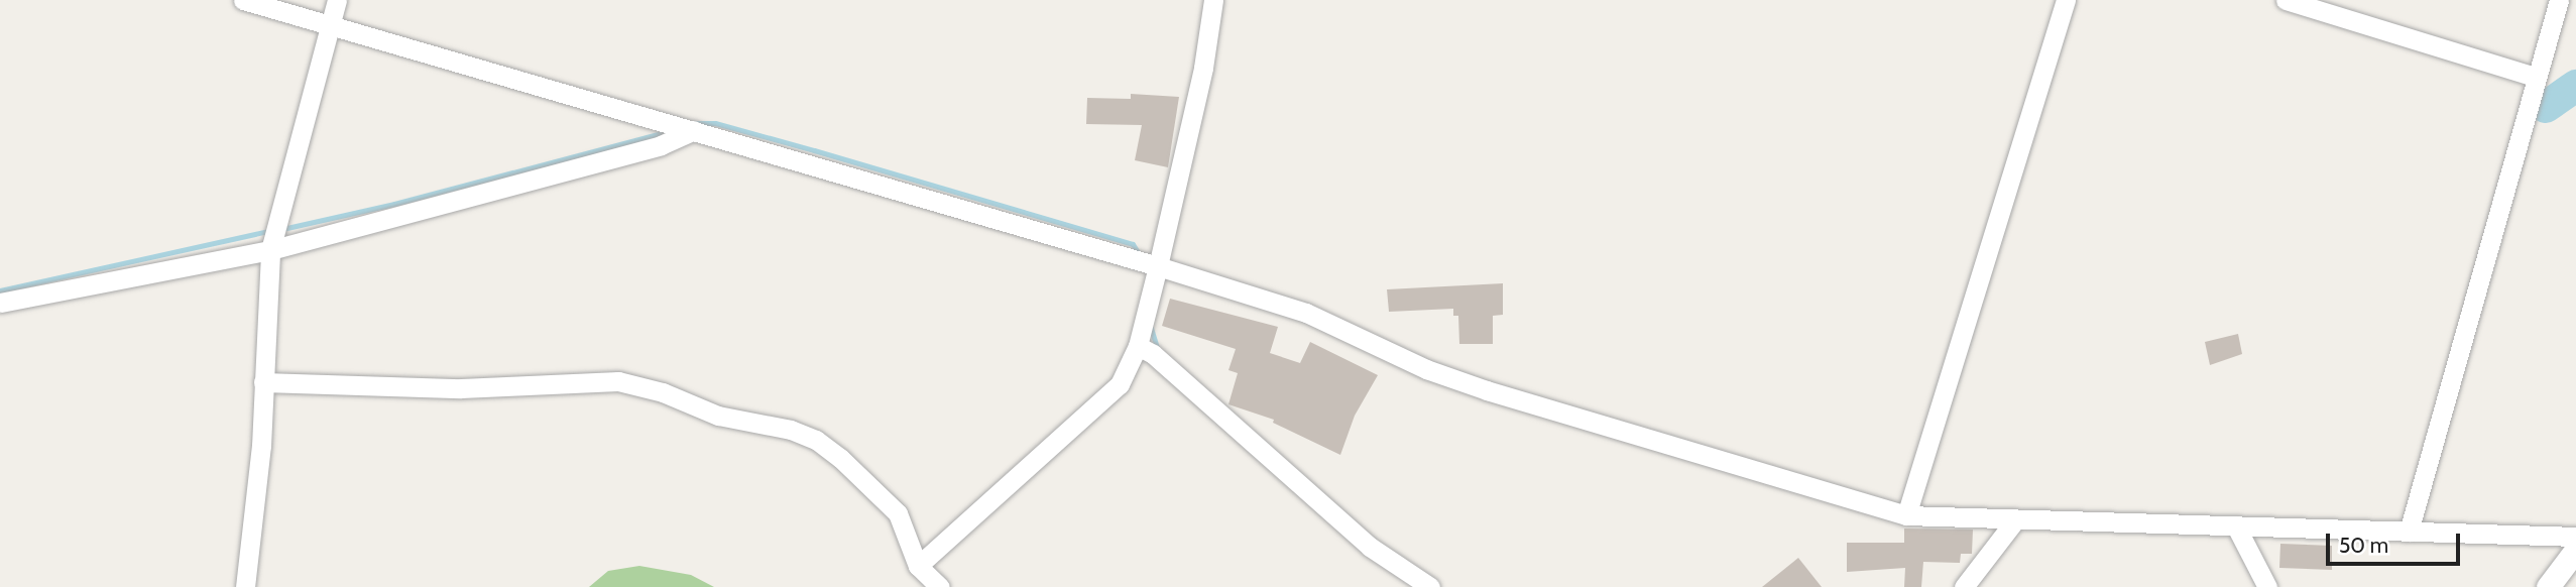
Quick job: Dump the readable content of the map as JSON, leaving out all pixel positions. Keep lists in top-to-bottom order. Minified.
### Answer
{"scale_bar":"50 m"}
